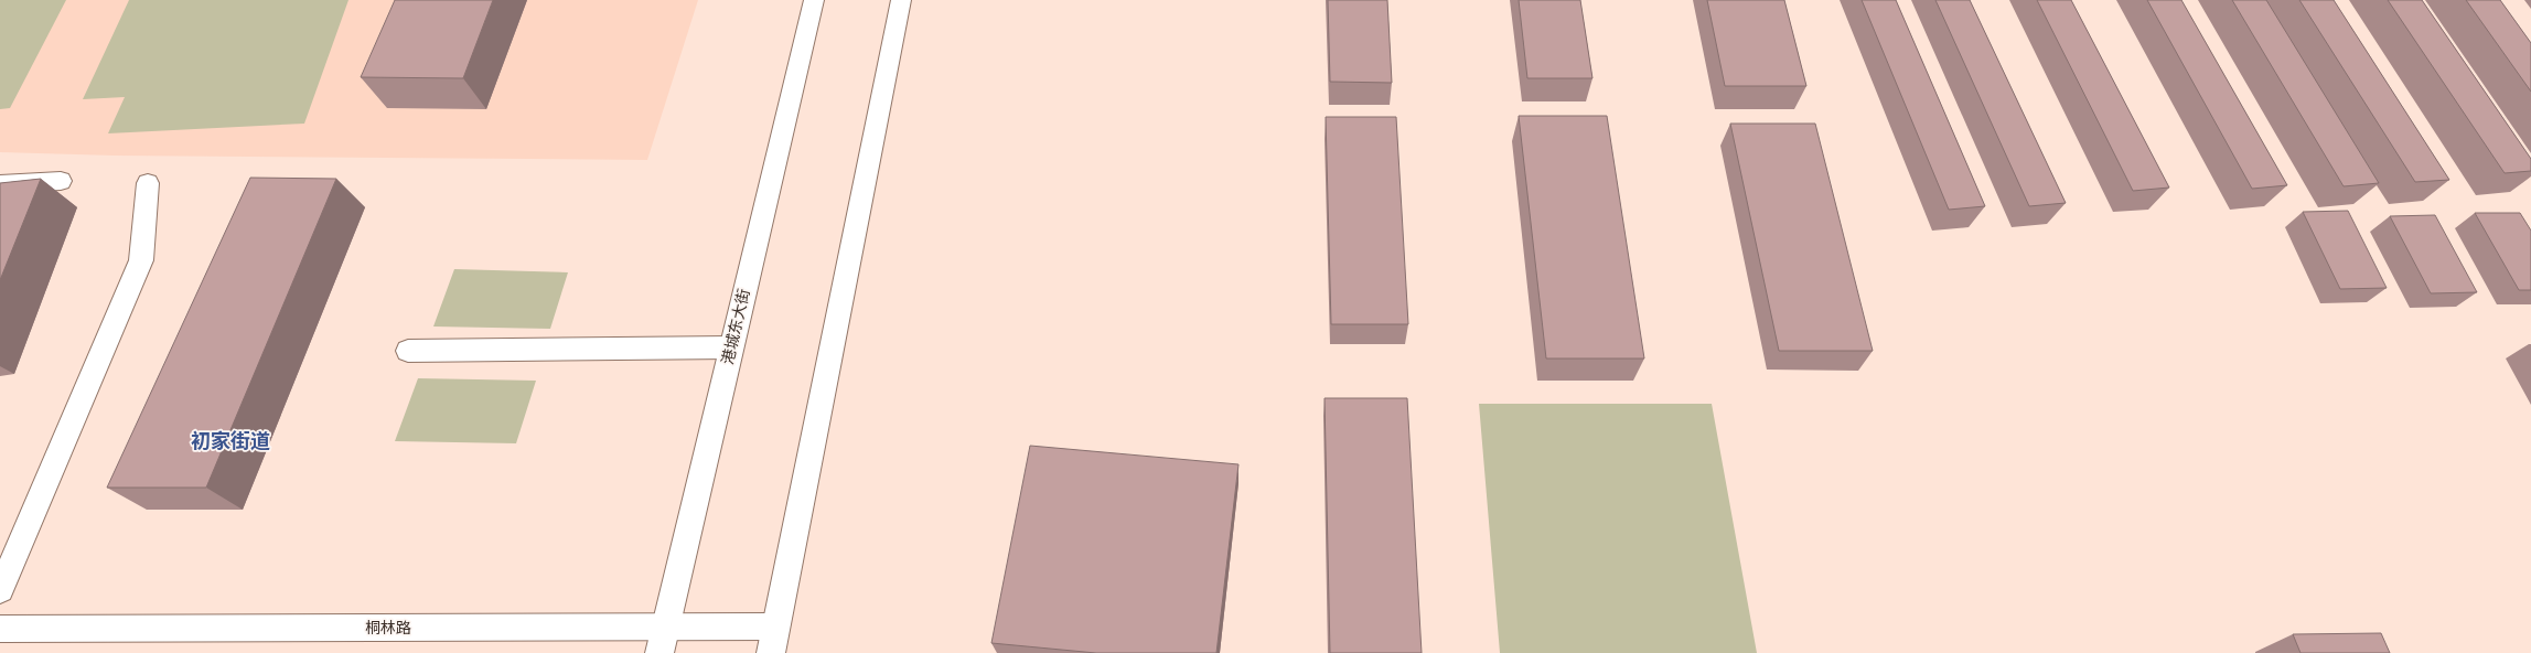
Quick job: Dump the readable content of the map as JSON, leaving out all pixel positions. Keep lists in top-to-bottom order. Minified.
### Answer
{"streets":{"main road":["港城东大街","桐林路"]},"crossings":[["港城东大街","桐林路"]],"districts":["初家街道"]}
